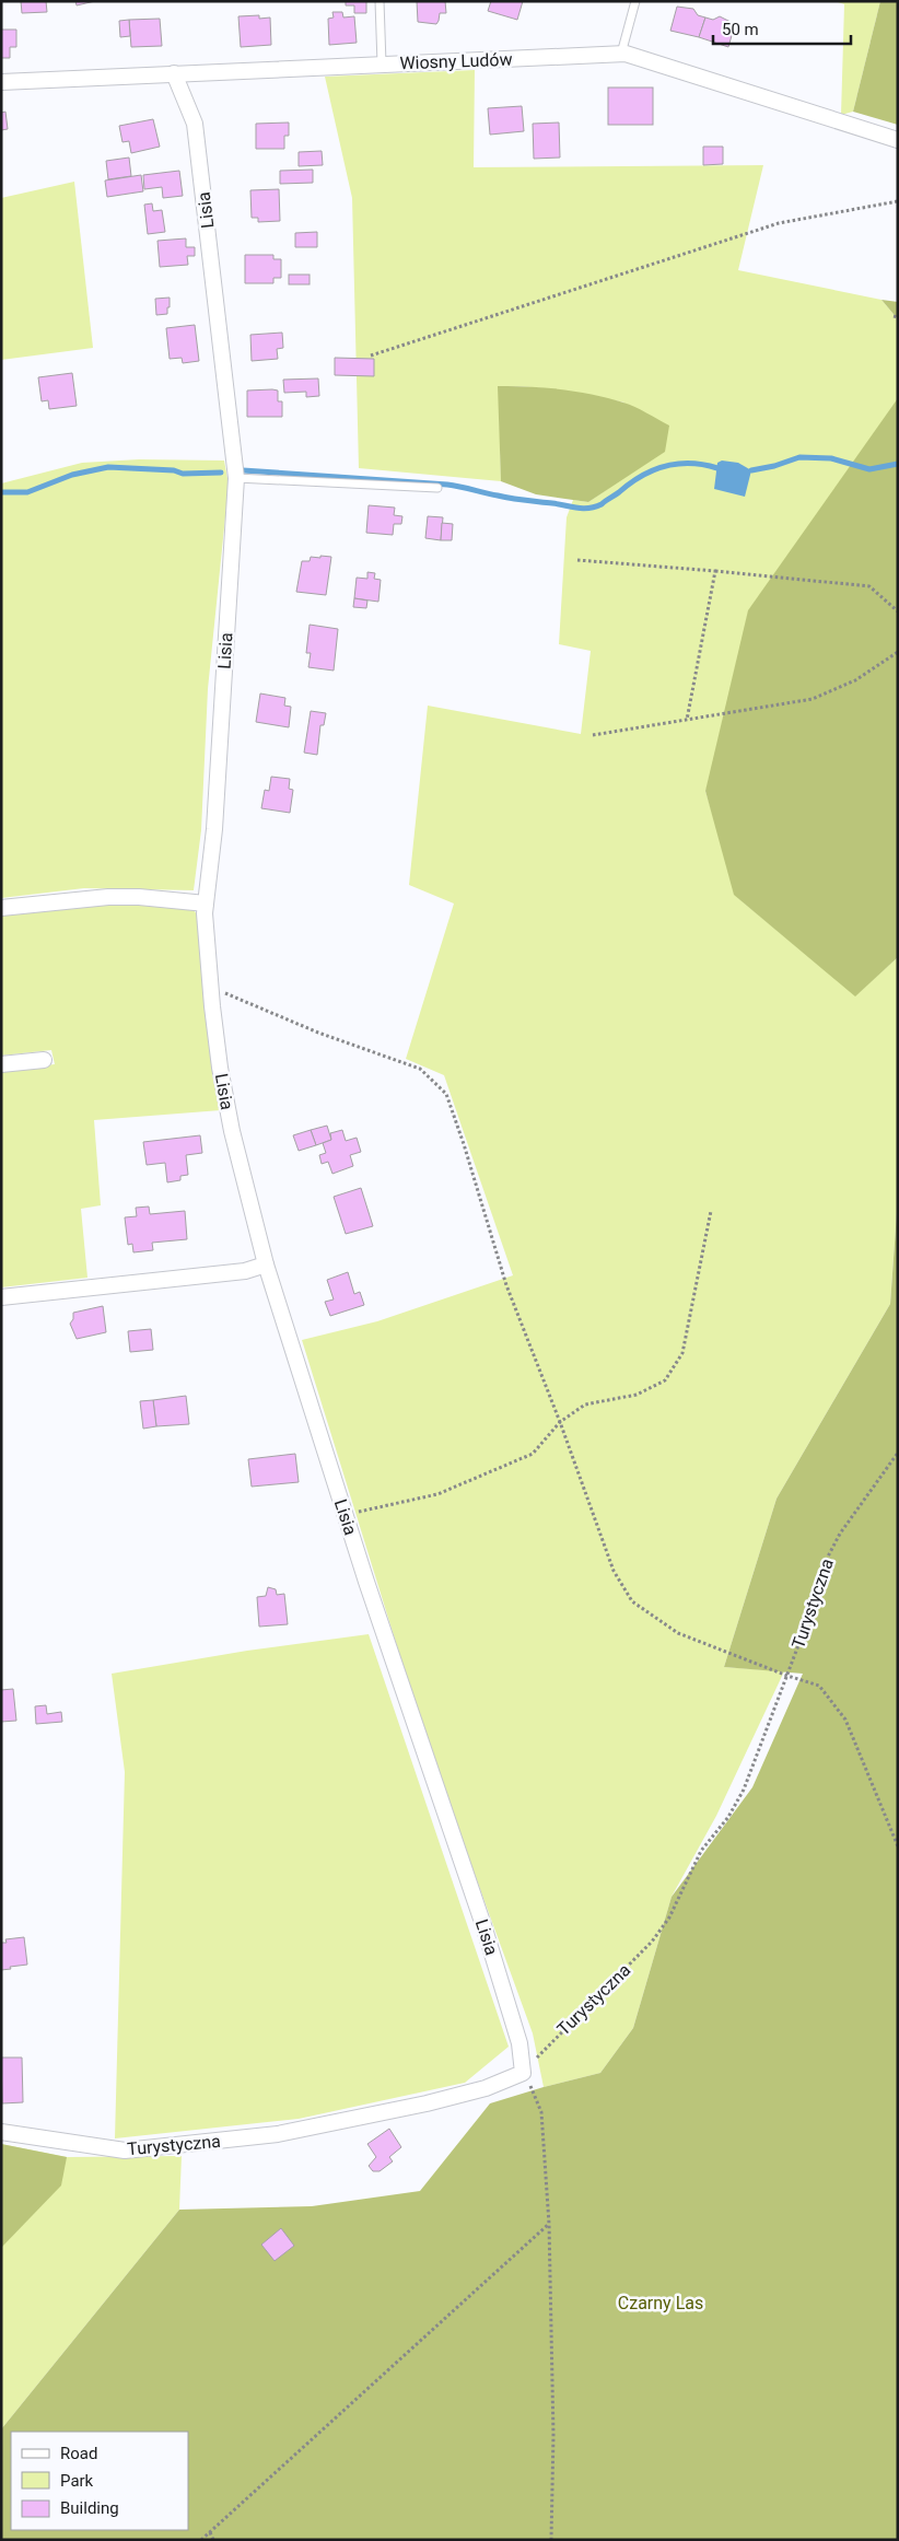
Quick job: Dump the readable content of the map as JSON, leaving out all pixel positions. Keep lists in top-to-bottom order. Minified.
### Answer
{"streets":{"street":["Wiosny Ludów","Lisia","Turystyczna"]},"crossings":[["Wiosny Ludów","Lisia"],["Lisia","Turystyczna"]],"parks":["Czarny Las"],"legend":["Road","Park","Building"],"scale_bar":"50 m"}
